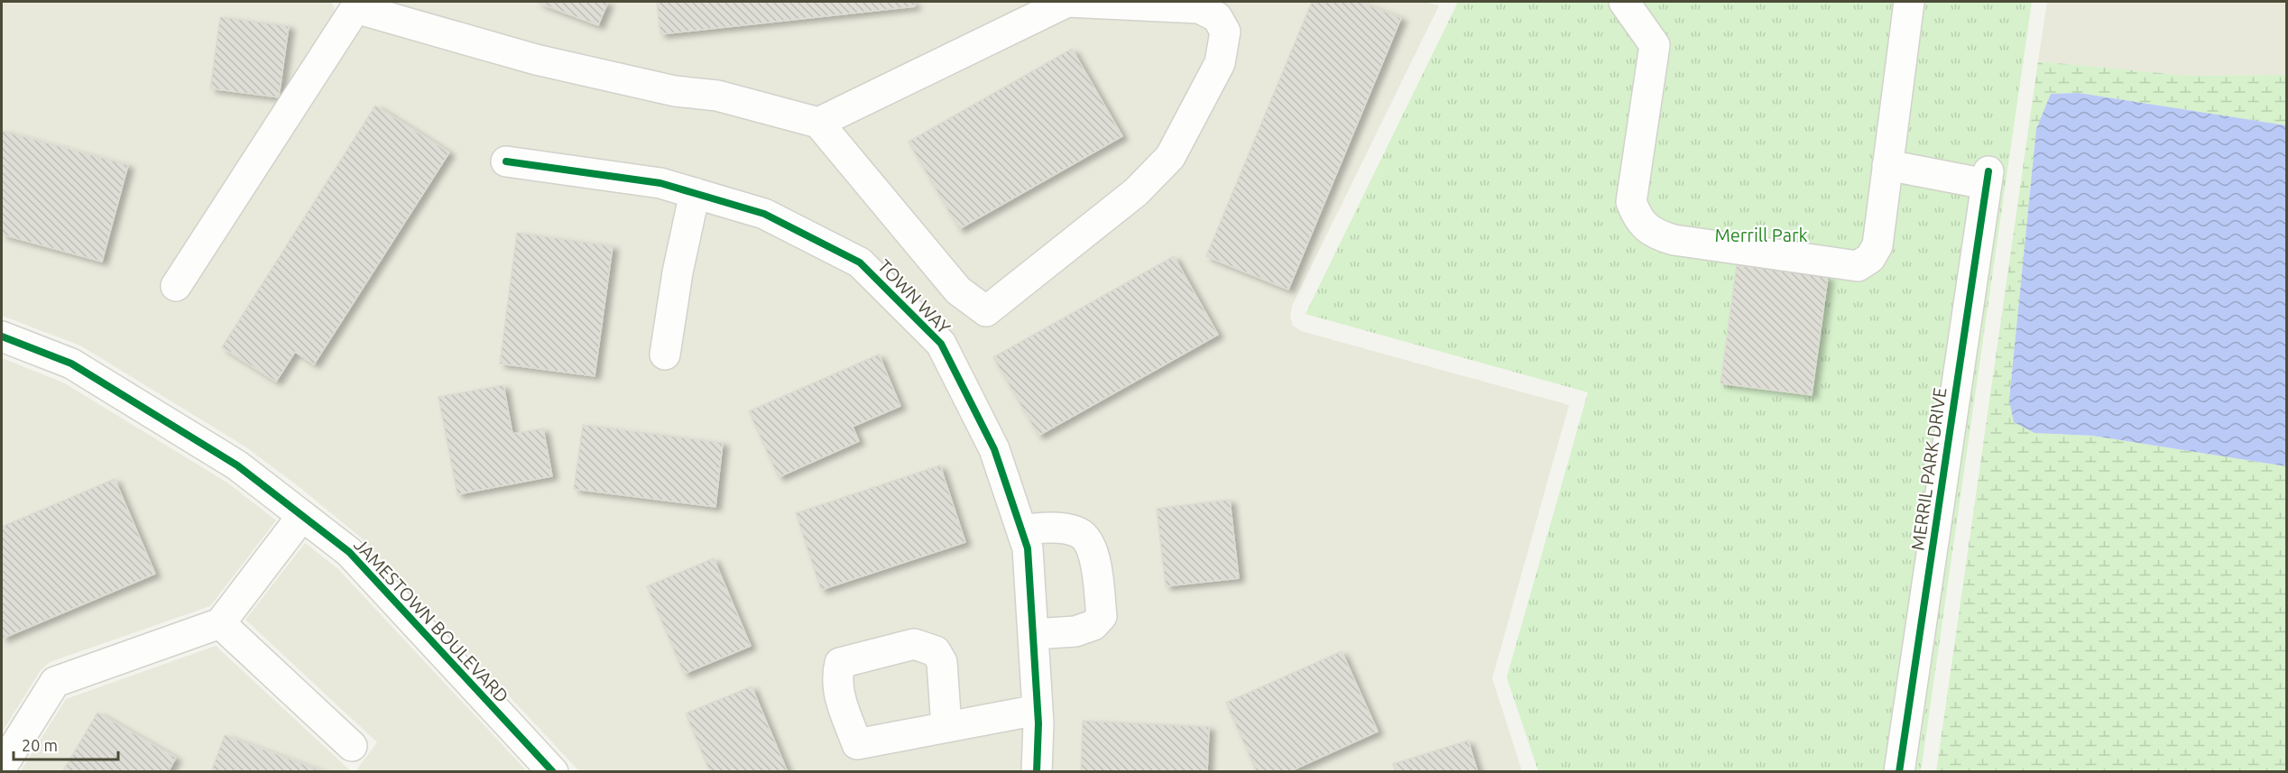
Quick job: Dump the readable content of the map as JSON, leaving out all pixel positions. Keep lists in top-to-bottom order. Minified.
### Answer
{"streets":{"street":["TOWN WAY","MERRIL PARK DRIVE","JAMESTOWN BOULEVARD"]},"parks":["Merrill Park"],"scale_bar":"20 m"}
